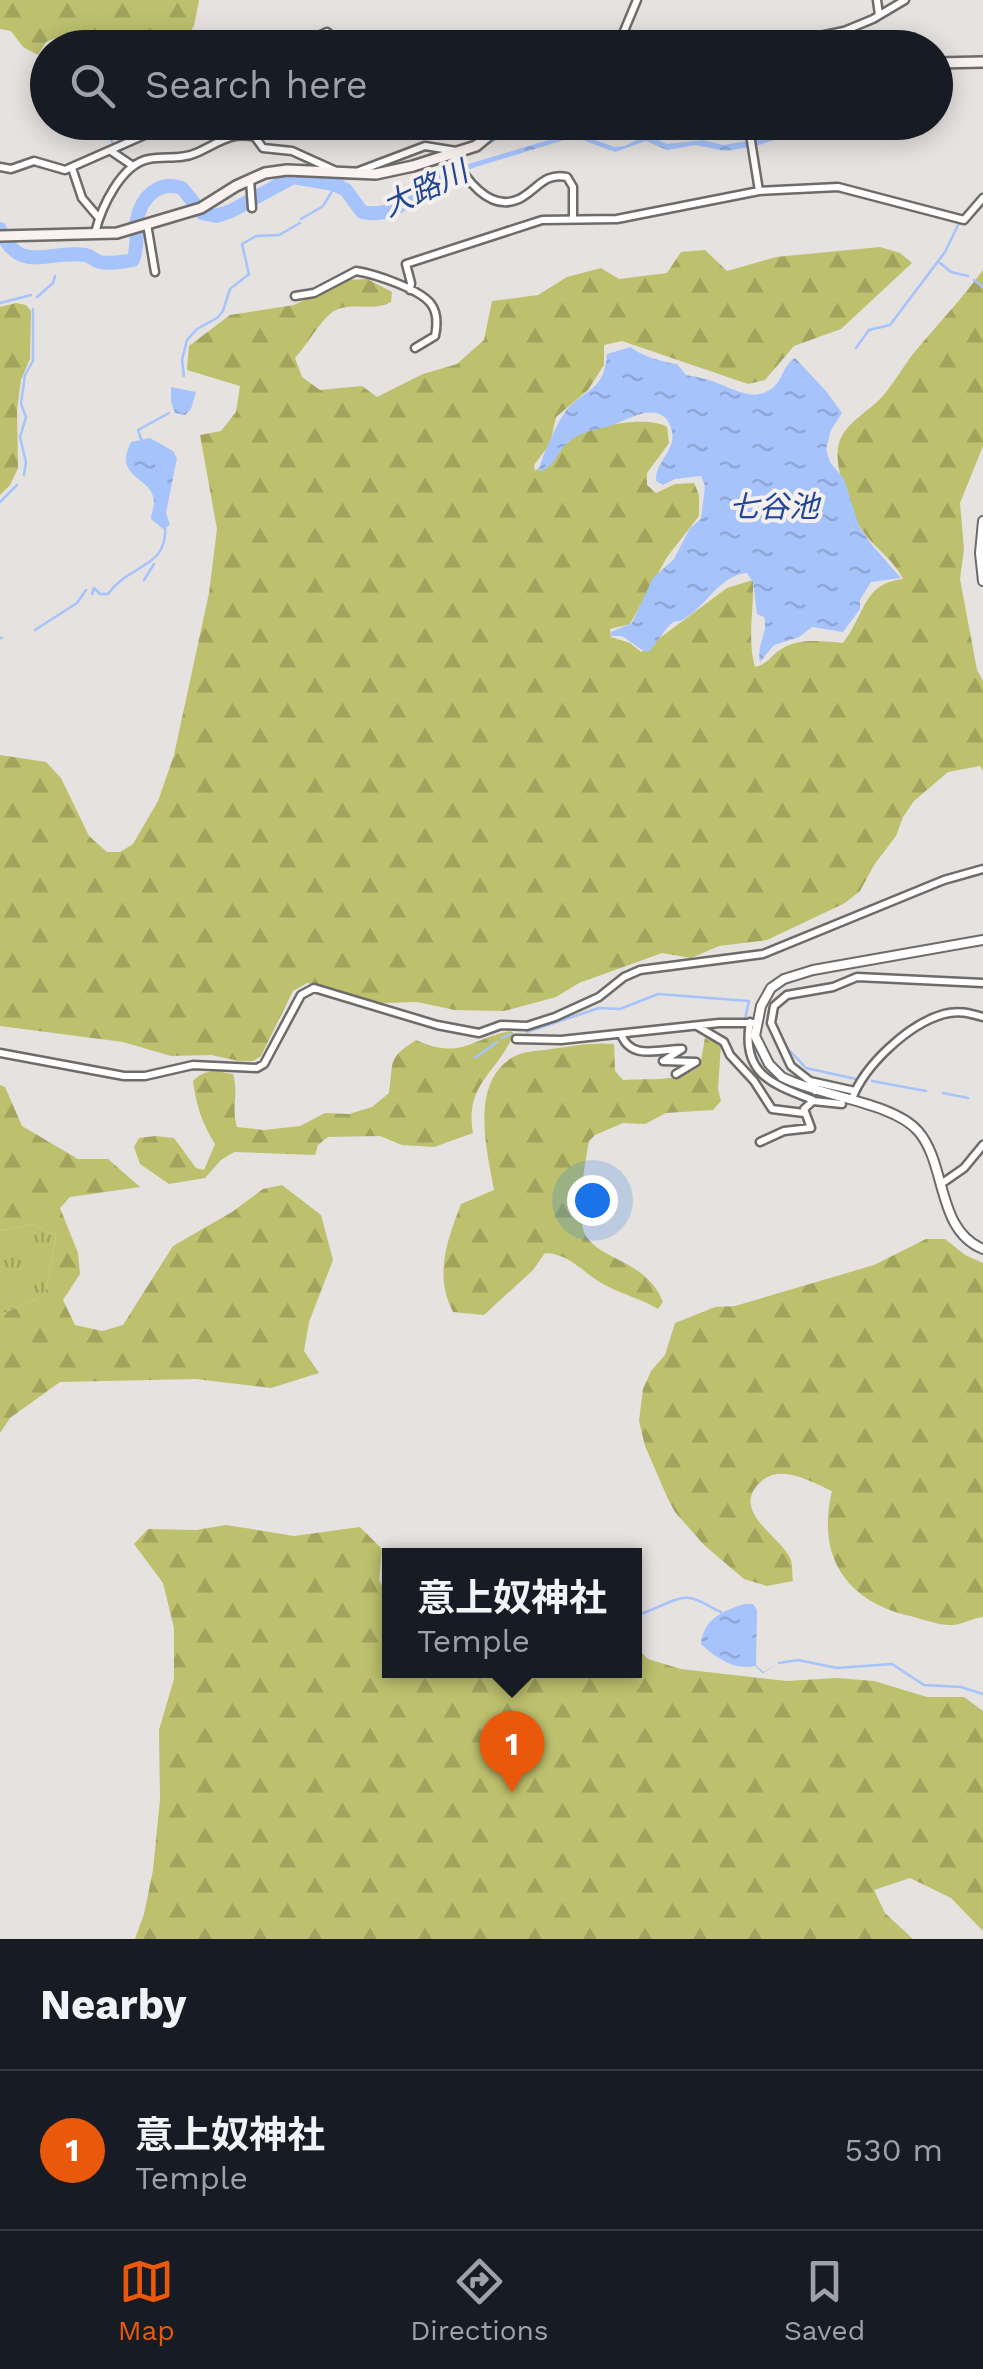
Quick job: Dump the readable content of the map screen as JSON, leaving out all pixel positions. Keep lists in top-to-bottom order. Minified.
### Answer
{"water":["大路川","七谷池"],"page":{"search":"Search here","popup":["意上奴神社","Temple"],"pins":"1","heading":"Nearby","list":[{"mark":"1","name":"意上奴神社","note":"Temple","value":"530 m"}],"nav":["Map","Directions","Saved"]}}
